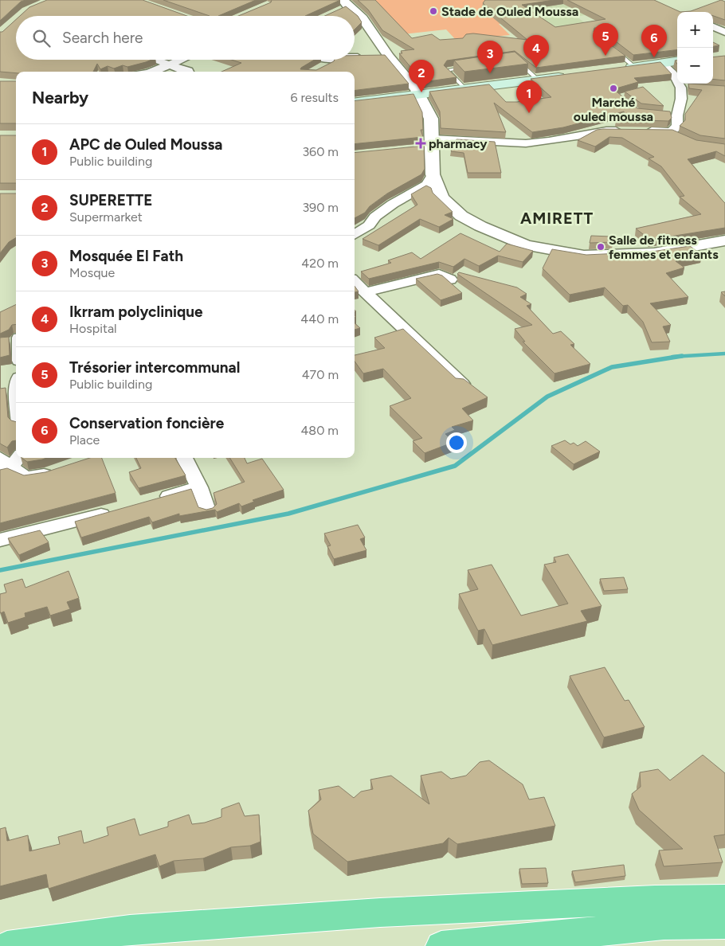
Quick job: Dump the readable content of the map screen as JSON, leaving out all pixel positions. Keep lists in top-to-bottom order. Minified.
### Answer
{"districts":["AMIRETT"],"places":{"other":["Stade de Ouled Moussa","Marché ouled moussa","Salle de fitness femmes et enfants"],"health":["pharmacy"]},"page":{"map_buttons":["+","−"],"search":"Search here","pins":["5","6","4","3","2","1"],"heading":["Nearby","6 results"],"list":[{"mark":"1","name":"APC de Ouled Moussa","note":"Public building","value":"360 m"},{"mark":"2","name":"SUPERETTE","note":"Supermarket","value":"390 m"},{"mark":"3","name":"Mosquée El Fath","note":"Mosque","value":"420 m"},{"mark":"4","name":"Ikrram polyclinique","note":"Hospital","value":"440 m"},{"mark":"5","name":"Trésorier intercommunal","note":"Public building","value":"470 m"},{"mark":"6","name":"Conservation foncière","note":"Place","value":"480 m"}]}}
